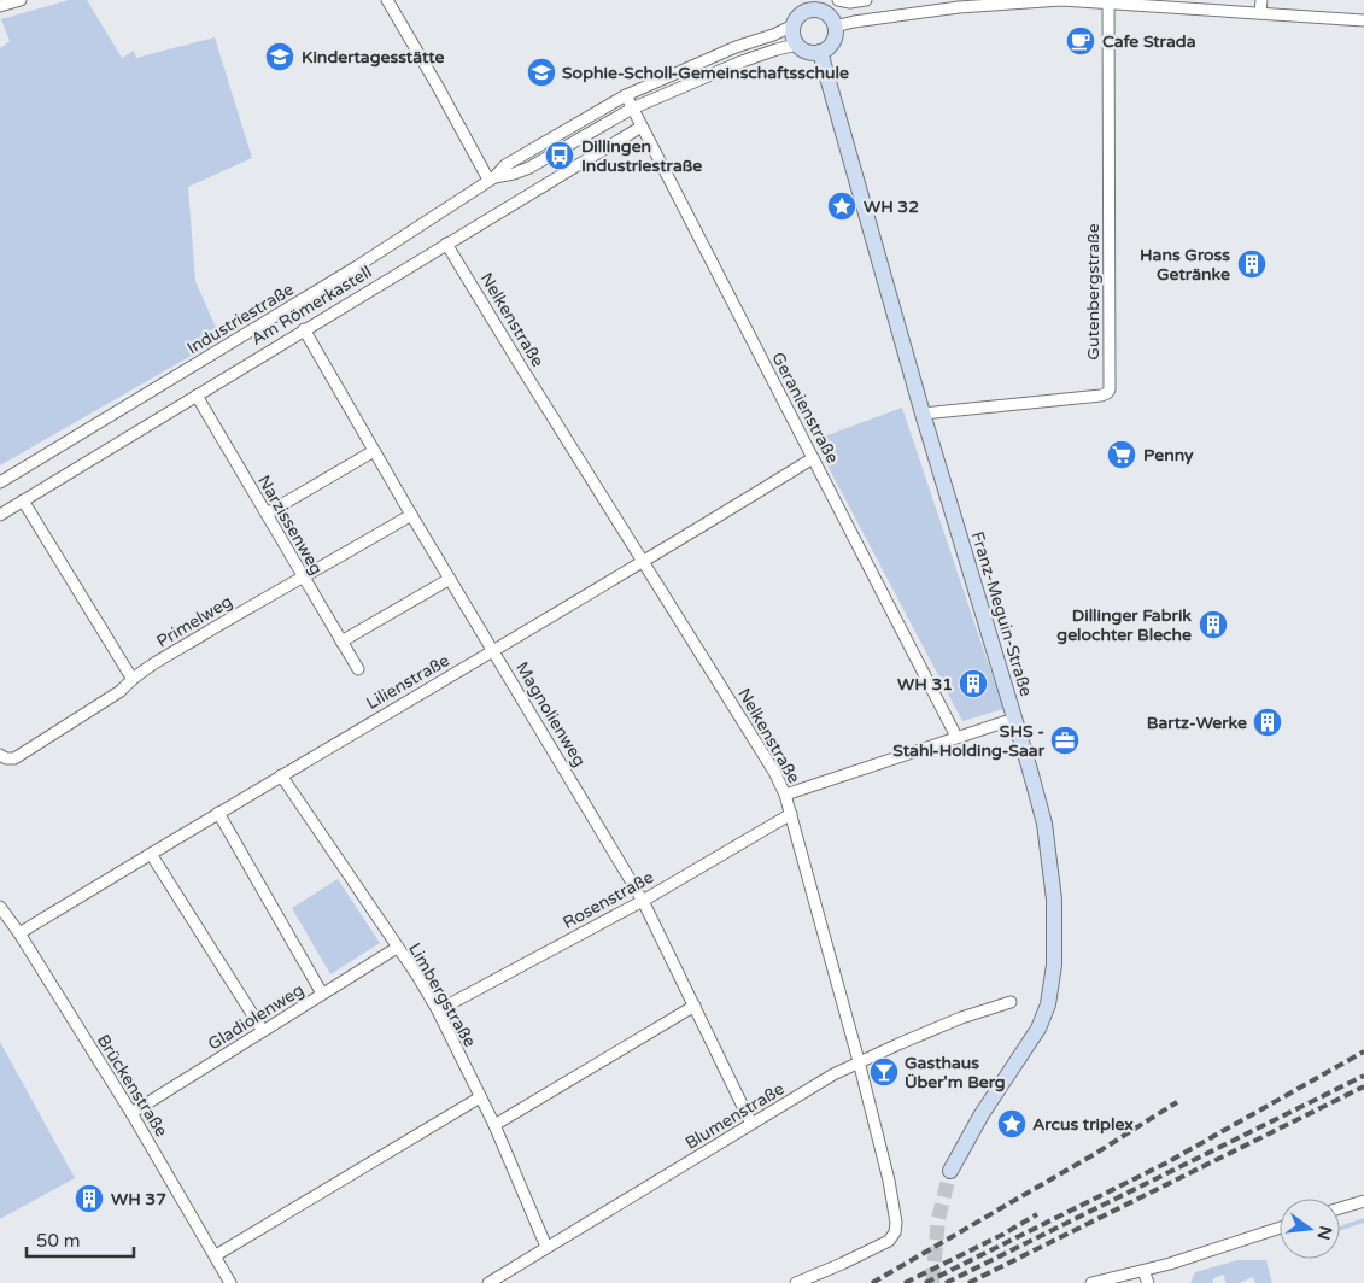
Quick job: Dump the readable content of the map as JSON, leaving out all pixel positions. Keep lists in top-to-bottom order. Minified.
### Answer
{"streets":{"street":["Gutenbergstraße","Am Römerkastell","Industriestraße","Nelkenstraße","Geranienstraße","Narzissenweg","Franz-Meguin-Straße","Primelweg","Lilienstraße","Magnolienweg","Rosenstraße","Limbergstraße","Gladiolenweg","Brückenstraße","Blumenstraße"]},"crossings":[["Gutenbergstraße","Franz-Meguin-Straße"],["Am Römerkastell","Nelkenstraße"],["Am Römerkastell","Geranienstraße"],["Am Römerkastell","Narzissenweg"],["Am Römerkastell","Magnolienweg"],["Industriestraße","Geranienstraße"],["Industriestraße","Franz-Meguin-Straße"],["Nelkenstraße","Lilienstraße"],["Nelkenstraße","Rosenstraße"],["Nelkenstraße","Blumenstraße"],["Geranienstraße","Lilienstraße"],["Narzissenweg","Primelweg"],["Primelweg","Magnolienweg"],["Lilienstraße","Magnolienweg"],["Lilienstraße","Limbergstraße"],["Lilienstraße","Brückenstraße"],["Magnolienweg","Rosenstraße"],["Magnolienweg","Blumenstraße"],["Rosenstraße","Limbergstraße"],["Limbergstraße","Gladiolenweg"],["Limbergstraße","Blumenstraße"],["Gladiolenweg","Brückenstraße"]],"places":{"cafe":["Cafe Strada"],"school or university":["Kindertagesstätte","Sophie-Scholl-Gemeinschaftsschule"],"bus stop":["Dillingen Industriestraße"],"place":["WH 32","Arcus triplex"],"building":["Hans Gross Getränke","Dillinger Fabrik gelochter Bleche","WH 31","Bartz-Werke","WH 37"],"supermarket":["Penny"],"office":["SHS - Stahl-Holding-Saar"],"bar":["Gasthaus Über'm Berg"]},"scale_bar":"50 m","north":"right"}
